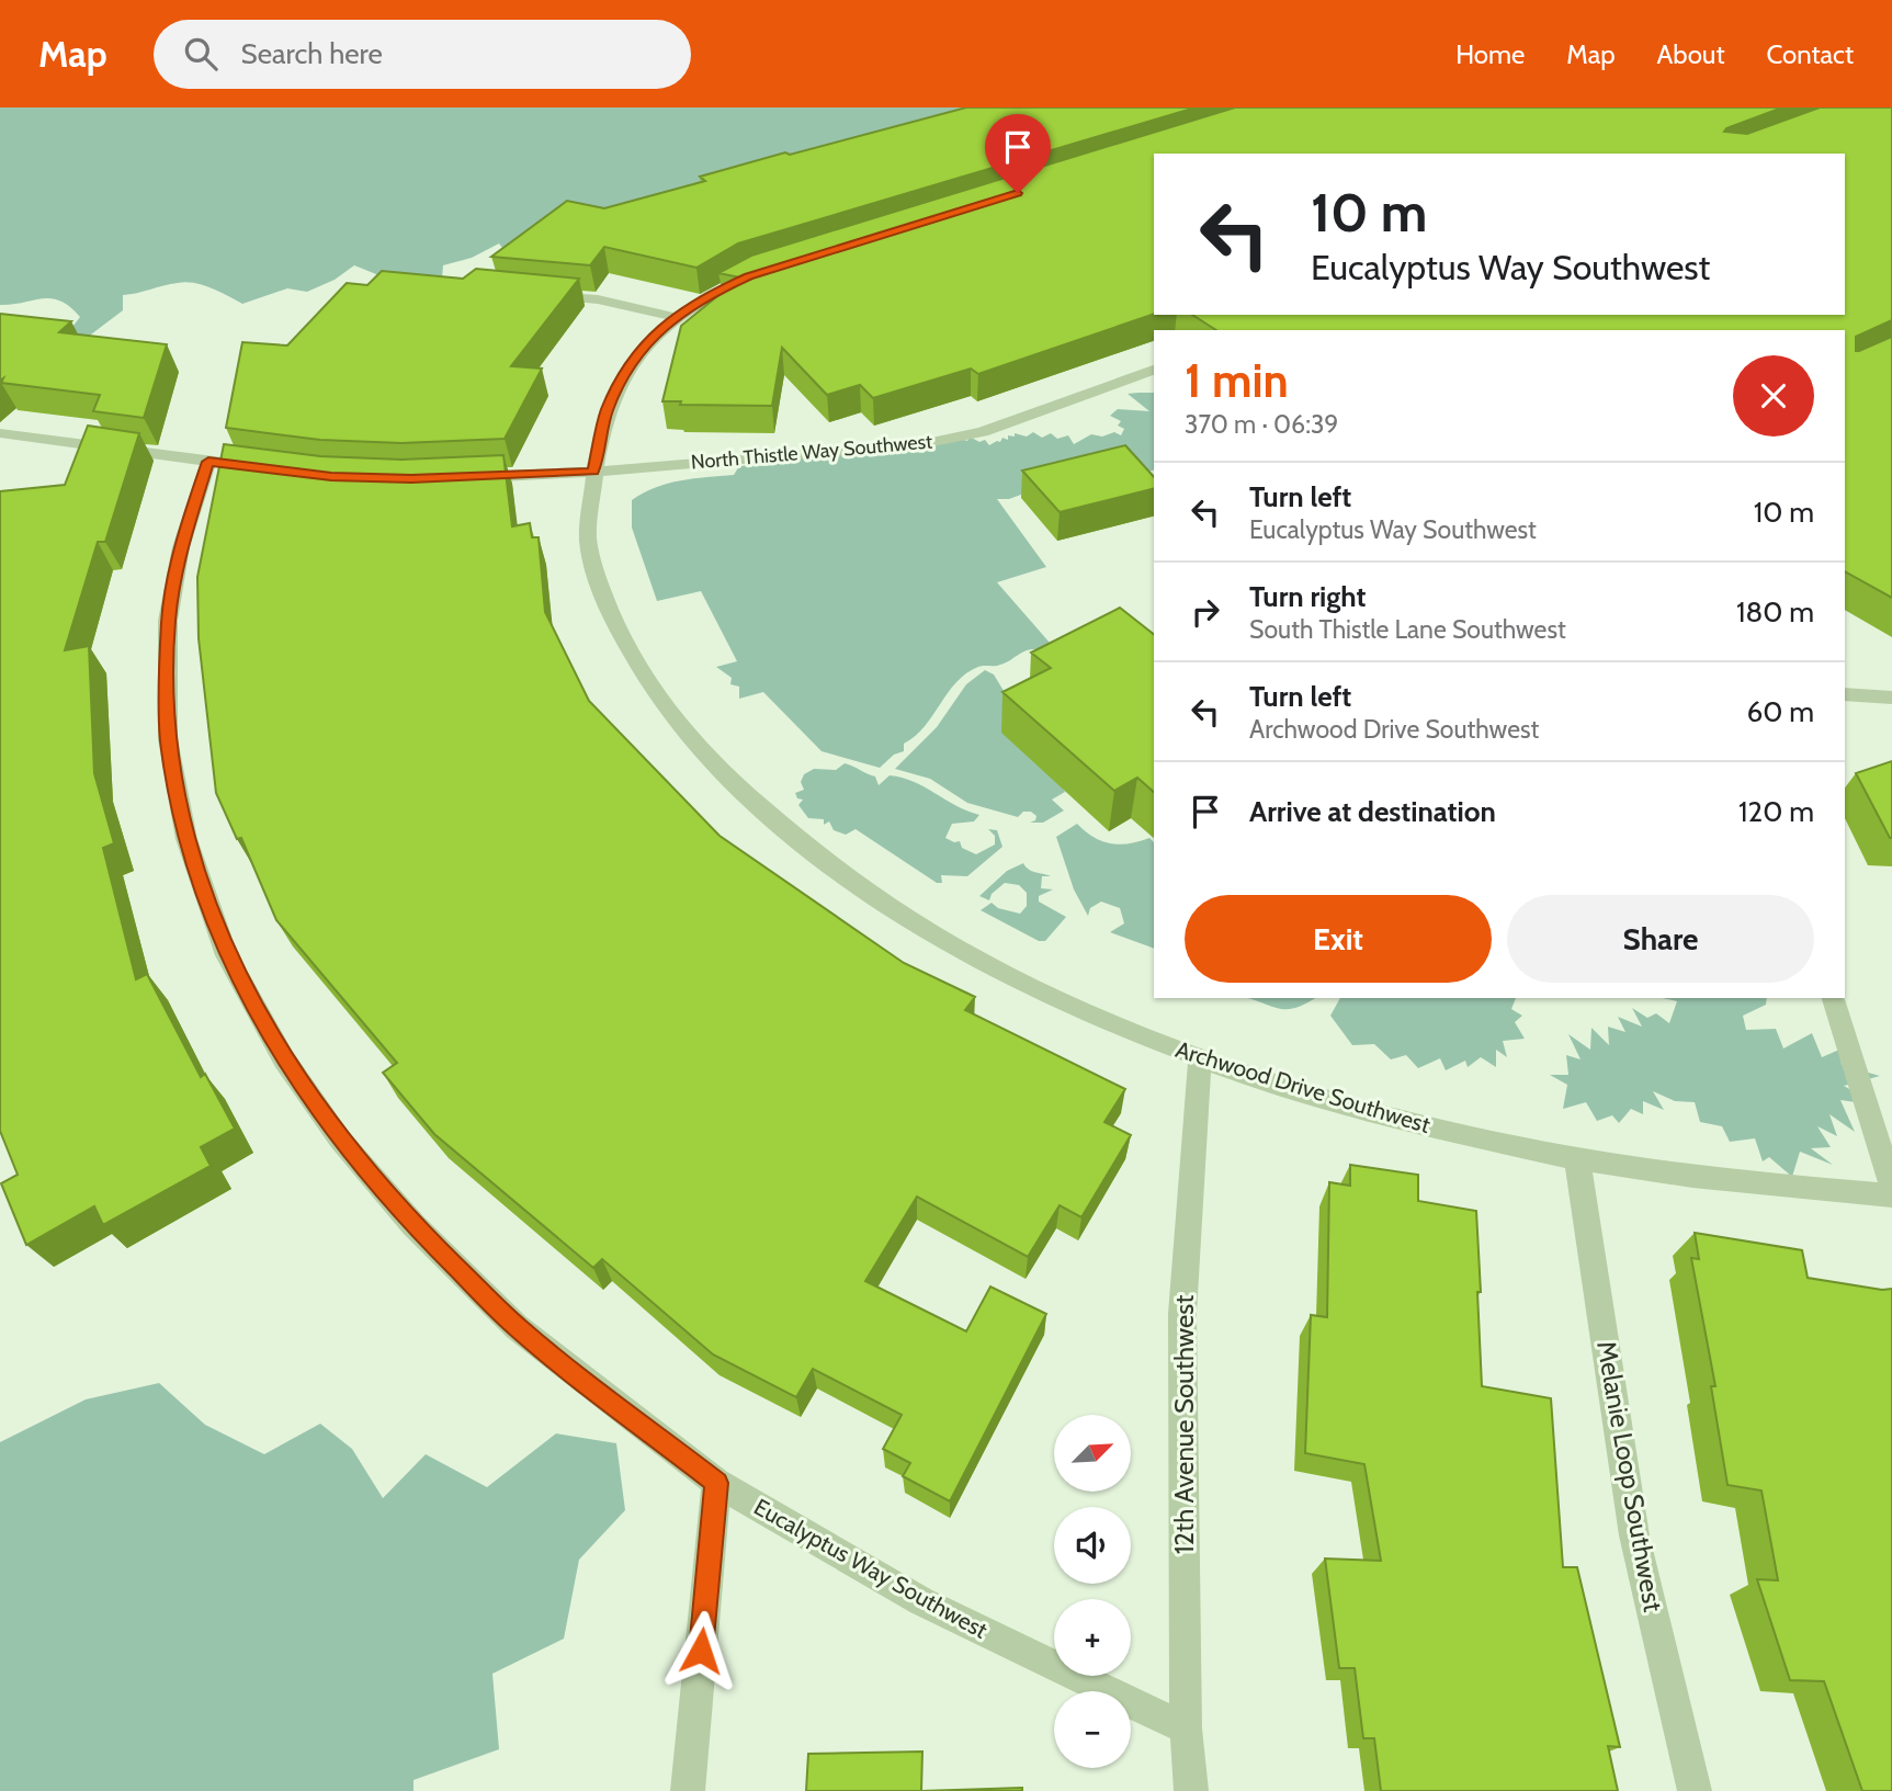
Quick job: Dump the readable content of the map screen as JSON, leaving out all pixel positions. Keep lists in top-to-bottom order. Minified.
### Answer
{"streets":{"street":["North Thistle Way Southwest","Archwood Drive Southwest","12th Avenue Southwest","Melanie Loop Southwest","Eucalyptus Way Southwest"]},"crossings":[["North Thistle Way Southwest","Archwood Drive Southwest"],["Archwood Drive Southwest","12th Avenue Southwest"],["Archwood Drive Southwest","Melanie Loop Southwest"],["12th Avenue Southwest","Eucalyptus Way Southwest"]],"north":"top right","page":{"header":"Map","search":"Search here","nav":["Home","Map","About","Contact"],"turn":["10 m","Eucalyptus Way Southwest"],"heading":["1 min","370 m · 06:39"],"list":[{"name":"Turn left","note":"Eucalyptus Way Southwest","value":"10 m"},{"name":"Turn right","note":"South Thistle Lane Southwest","value":"180 m"},{"name":"Turn left","note":"Archwood Drive Southwest","value":"60 m"},{"name":"Arrive at destination","value":"120 m"}],"buttons":["Exit","Share"],"map_buttons":["+","−"]}}
